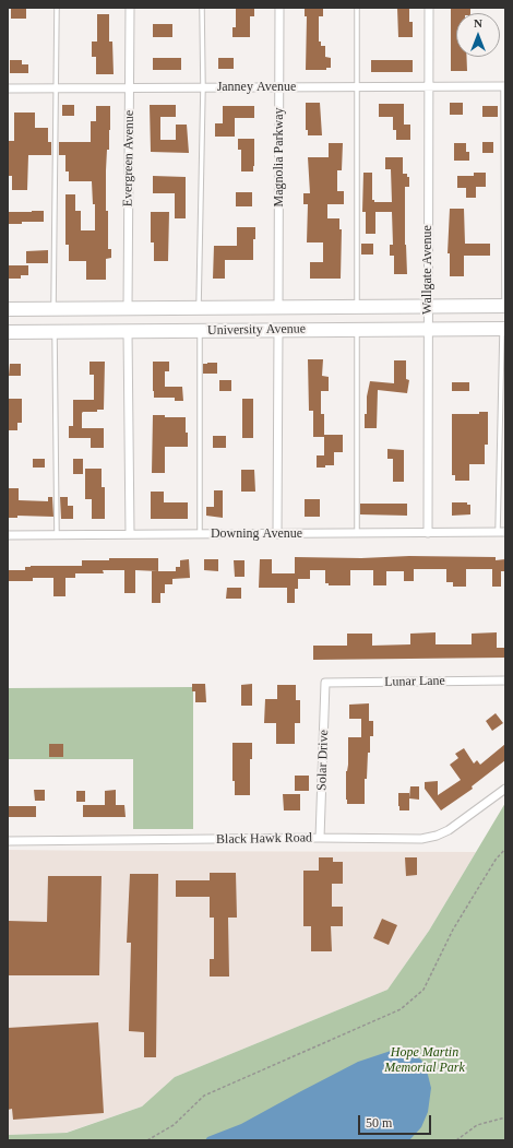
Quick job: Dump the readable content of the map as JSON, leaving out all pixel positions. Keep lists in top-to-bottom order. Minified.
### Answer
{"streets":{"main road":["University Avenue"],"street":["Janney Avenue","Magnolia Parkway","Evergreen Avenue","Wallgate Avenue","Downing Avenue","Lunar Lane","Solar Drive","Black Hawk Road"]},"crossings":[["Janney Avenue","Magnolia Parkway"],["Janney Avenue","Evergreen Avenue"],["Janney Avenue","Wallgate Avenue"],["Magnolia Parkway","University Avenue"],["Evergreen Avenue","University Avenue"],["Wallgate Avenue","University Avenue"],["Wallgate Avenue","Downing Avenue"],["Lunar Lane","Solar Drive"],["Solar Drive","Black Hawk Road"]],"parks":["Hope Martin Memorial Park"],"scale_bar":"50 m","north":"top"}
